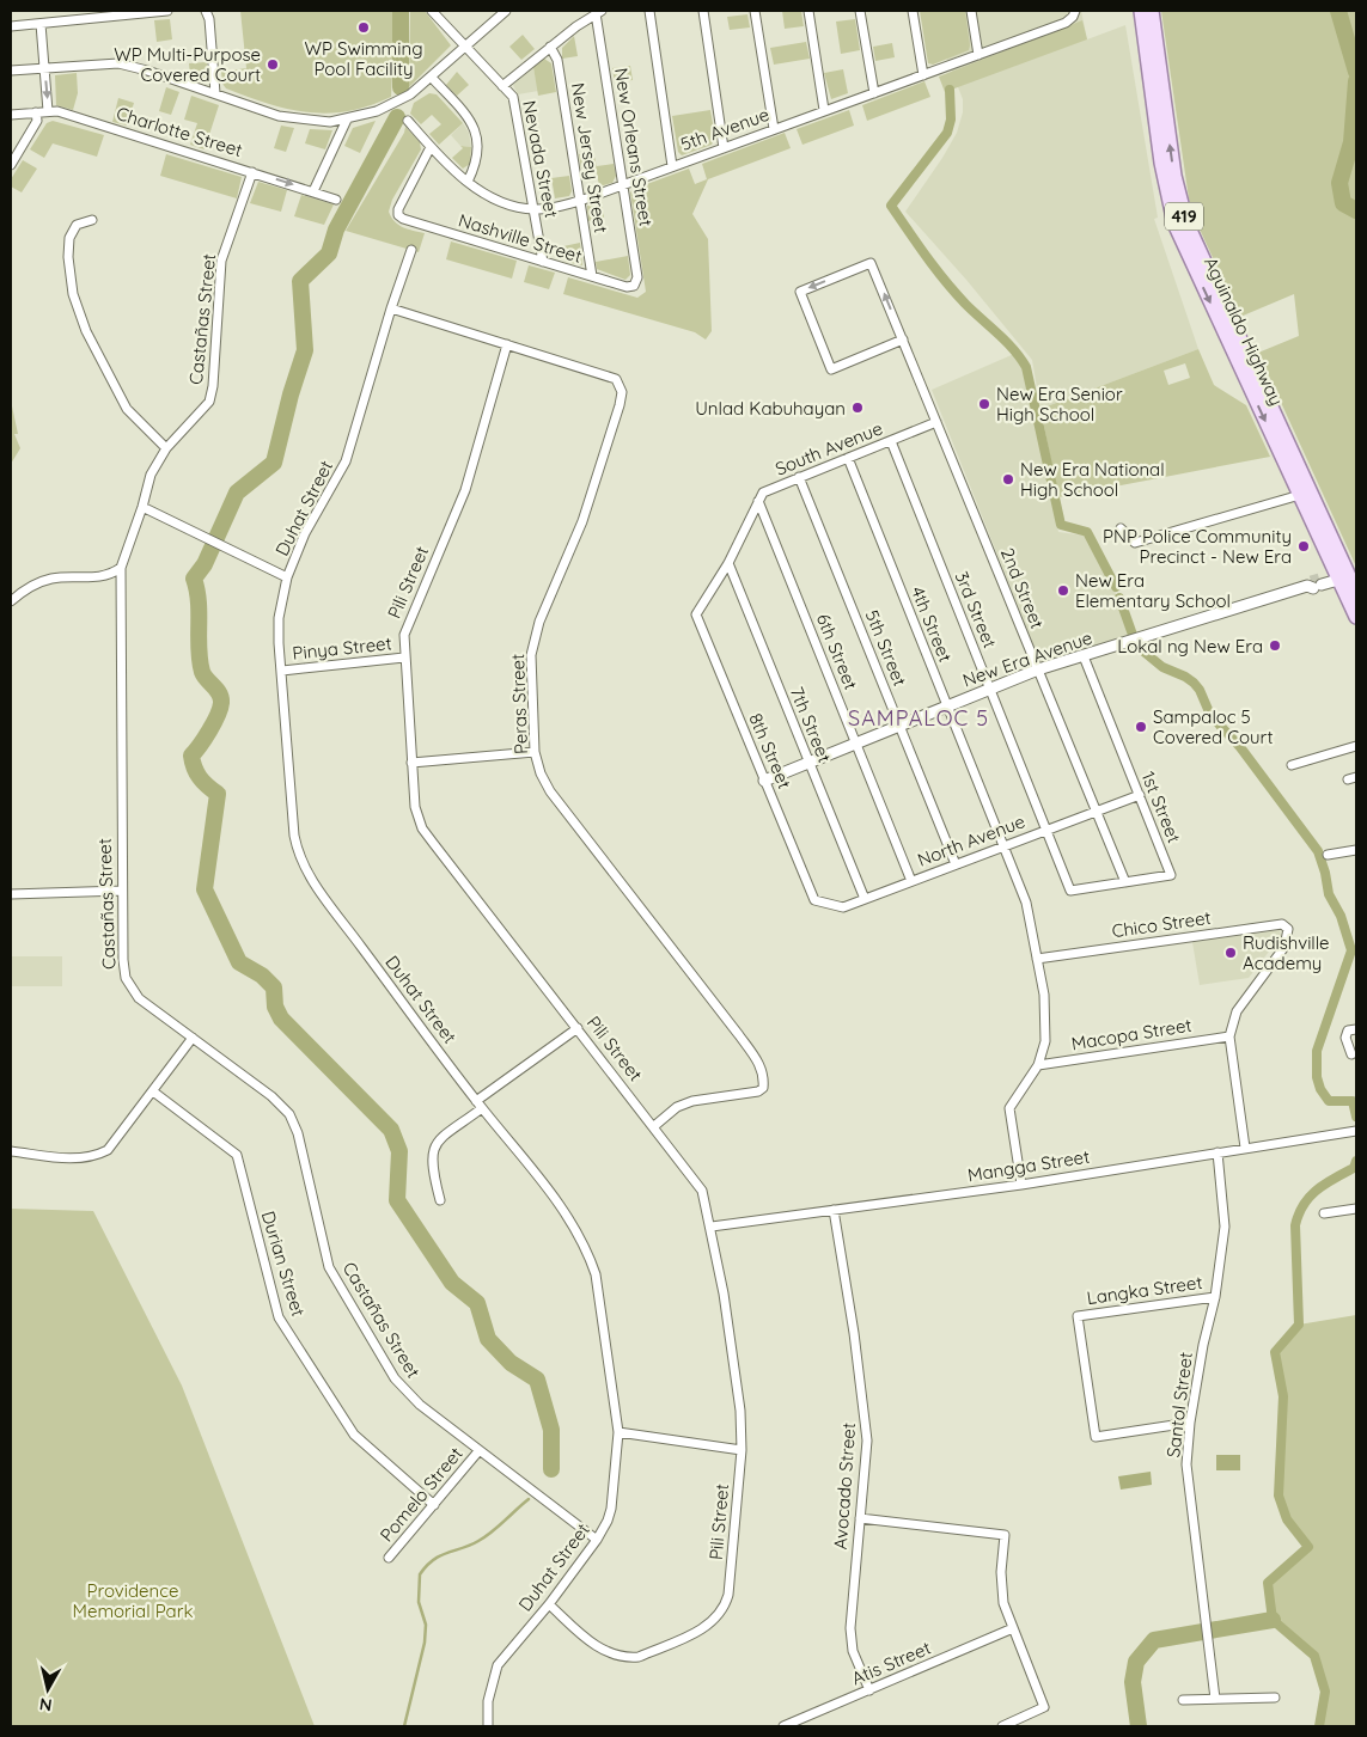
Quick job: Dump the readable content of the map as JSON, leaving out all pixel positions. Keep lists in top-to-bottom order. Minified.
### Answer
{"streets":{"main road":["419","Aguinaldo Highway"],"street":["5th Avenue","Charlotte Street","New Orleans Street","New Jersey Street","Nevada Street","Nashville Street","Castañas Street","South Avenue","Duhat Street","Pili Street","2nd Street","3rd Street","4th Street","Pinya Street","5th Street","6th Street","New Era Avenue","Peras Street","7th Street","8th Street","1st Street","North Avenue","Chico Street","Macopa Street","Mangga Street","Durian Street","Langka Street","Santol Street","Avocado Street","Pomelo Street","Atis Street"]},"crossings":[["5th Avenue","New Orleans Street"],["5th Avenue","New Jersey Street"],["5th Avenue","Nevada Street"],["5th Avenue","Nashville Street"],["Charlotte Street","Castañas Street"],["New Orleans Street","Nashville Street"],["New Jersey Street","Nashville Street"],["Nevada Street","Nashville Street"],["Castañas Street","Duhat Street"],["Castañas Street","Pomelo Street"],["Aguinaldo Highway","New Era Avenue"],["South Avenue","2nd Street"],["South Avenue","3rd Street"],["South Avenue","4th Street"],["South Avenue","5th Street"],["South Avenue","6th Street"],["South Avenue","7th Street"],["South Avenue","8th Street"],["Duhat Street","Pili Street"],["Duhat Street","Pinya Street"],["Duhat Street","Peras Street"],["Pili Street","Pinya Street"],["Pili Street","Peras Street"],["Pili Street","Mangga Street"],["2nd Street","New Era Avenue"],["2nd Street","1st Street"],["2nd Street","North Avenue"],["3rd Street","New Era Avenue"],["3rd Street","1st Street"],["3rd Street","North Avenue"],["4th Street","New Era Avenue"],["4th Street","North Avenue"],["4th Street","Chico Street"],["4th Street","Macopa Street"],["4th Street","Mangga Street"],["5th Street","New Era Avenue"],["5th Street","North Avenue"],["6th Street","New Era Avenue"],["6th Street","North Avenue"],["New Era Avenue","7th Street"],["New Era Avenue","8th Street"],["New Era Avenue","1st Street"],["7th Street","North Avenue"],["8th Street","North Avenue"],["1st Street","North Avenue"],["Chico Street","Macopa Street"],["Mangga Street","Santol Street"],["Mangga Street","Avocado Street"],["Durian Street","Pomelo Street"],["Langka Street","Santol Street"],["Avocado Street","Atis Street"]],"districts":["SAMPALOC 5"],"parks":["Providence Memorial Park"],"places":["WP Swimming Pool Facility","WP Multi-Purpose Covered Court","New Era Senior High School","Unlad Kabuhayan","New Era National High School","PNP Police Community Precinct - New Era","New Era Elementary School","Lokal ng New Era","Sampaloc 5 Covered Court","Rudishville Academy"],"north":"bottom"}
